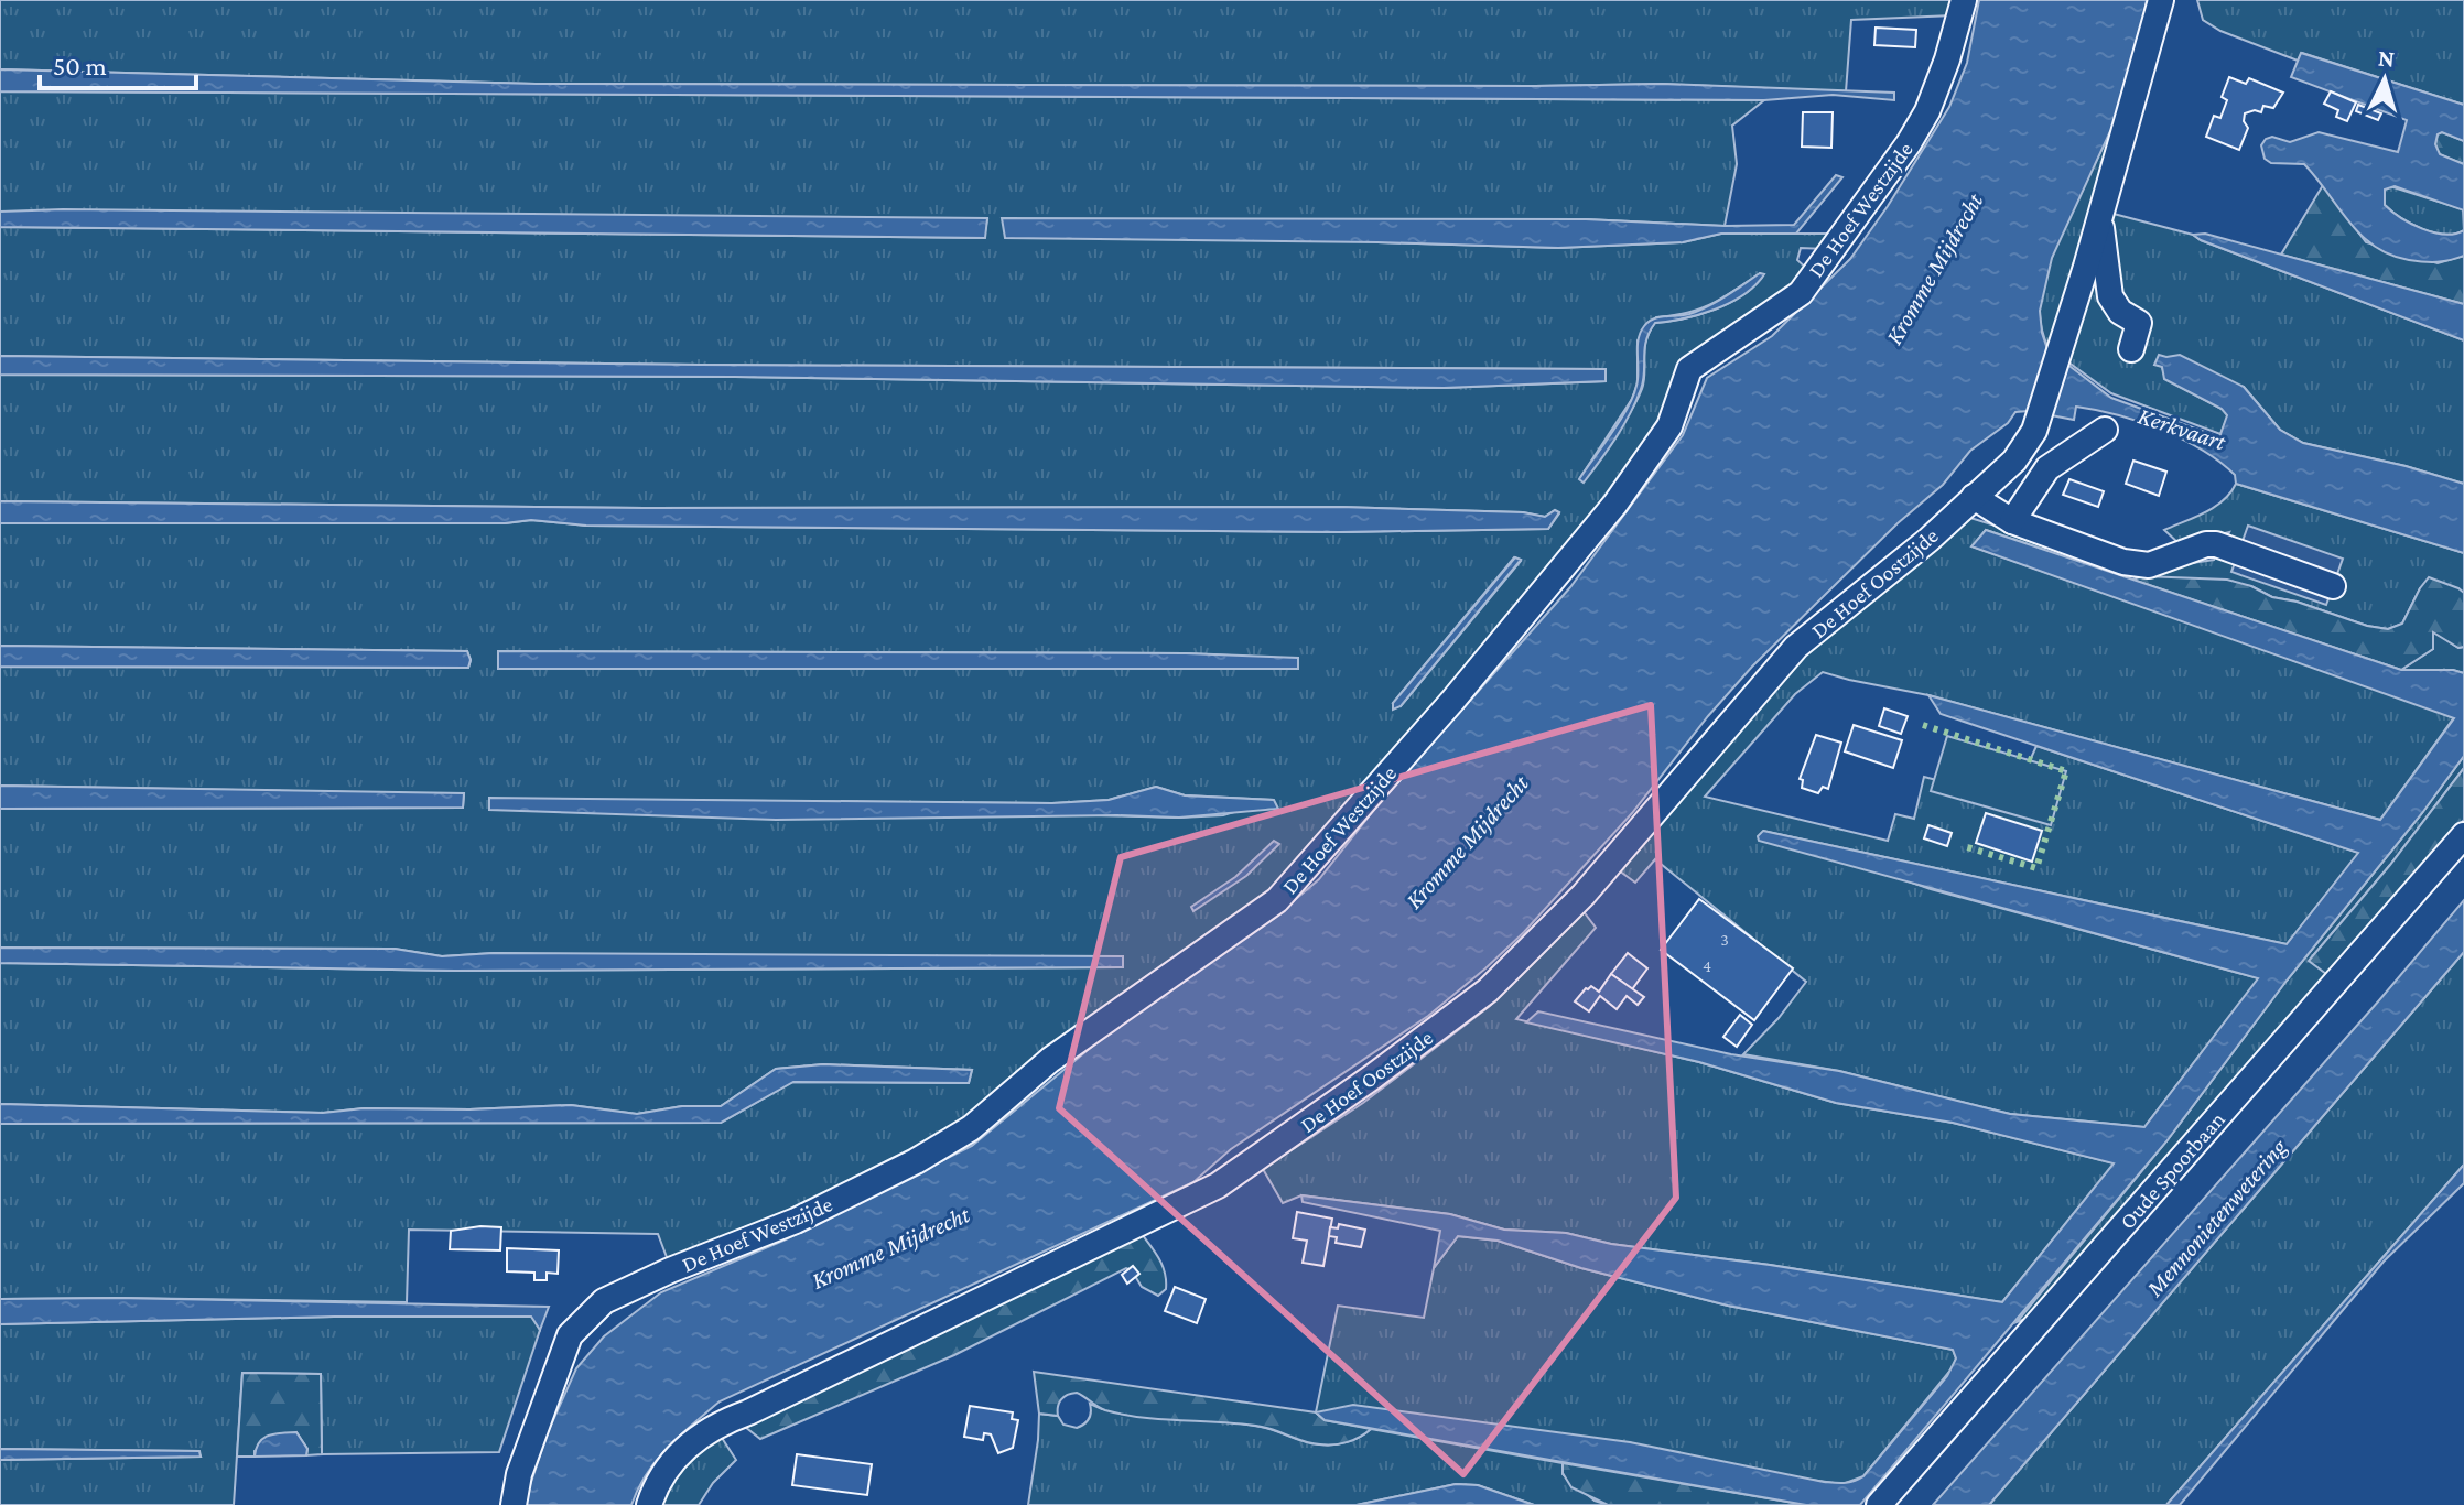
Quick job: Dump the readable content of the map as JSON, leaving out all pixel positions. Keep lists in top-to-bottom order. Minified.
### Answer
{"streets":{"street":["De Hoef Westzijde","De Hoef Oostzijde","Oude Spoorbaan"]},"water":["Kromme Mijdrecht","Kerkvaart","Mennonietenwetering"],"house_numbers":["3","4"],"scale_bar":"50 m","north":"top"}
